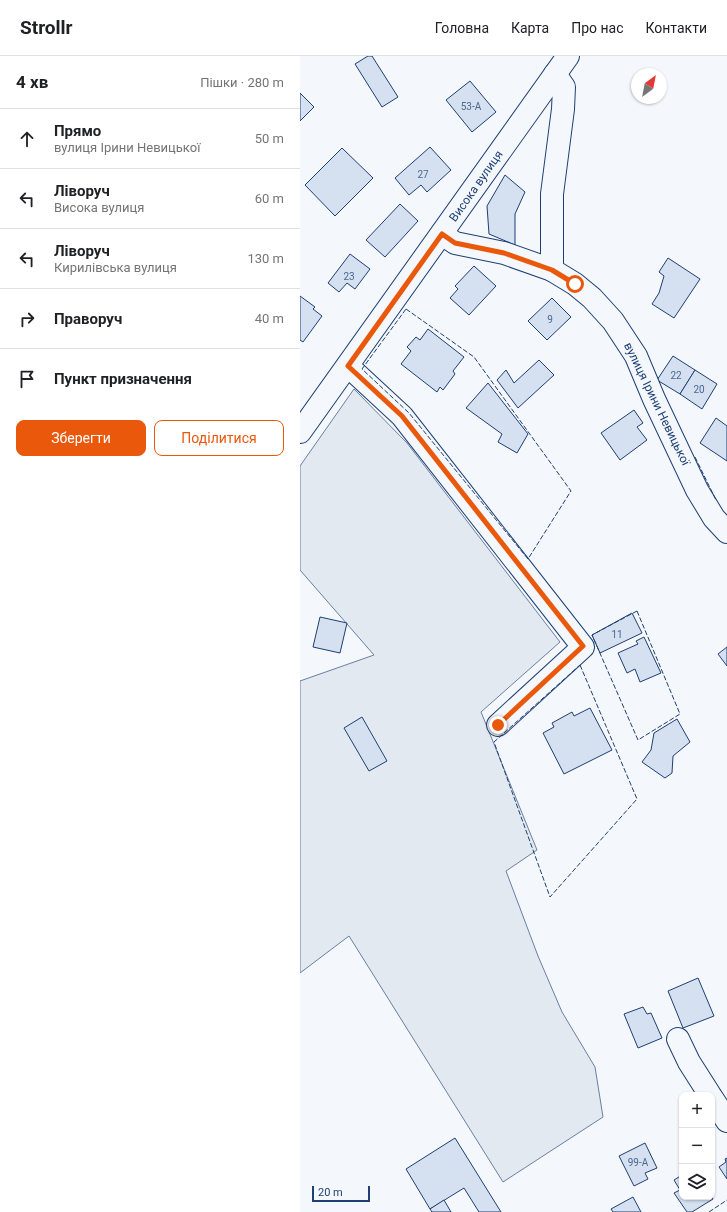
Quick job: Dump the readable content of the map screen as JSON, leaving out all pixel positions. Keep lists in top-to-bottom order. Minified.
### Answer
{"streets":{"street":["Висока вулиця","вулиця Ірини Невицької"]},"crossings":[["Висока вулиця","вулиця Ірини Невицької"]],"house_numbers":["53-А","27","23","9","22","20","11","99-А"],"scale_bar":"20 m","north":"top right","page":{"header":"Strollr","nav":["Головна","Карта","Про нас","Контакти"],"heading":["4 хв","Пішки · 280 m"],"list":[["Прямо","вулиця Ірини Невицької","50 m"],["Ліворуч","Висока вулиця","60 m"],["Ліворуч","Кирилівська вулиця","130 m"],["Праворуч","40 m"],"Пункт призначення"],"buttons":["Зберегти","Поділитися"],"map_buttons":["+","−"],"scale":"20 m"}}
